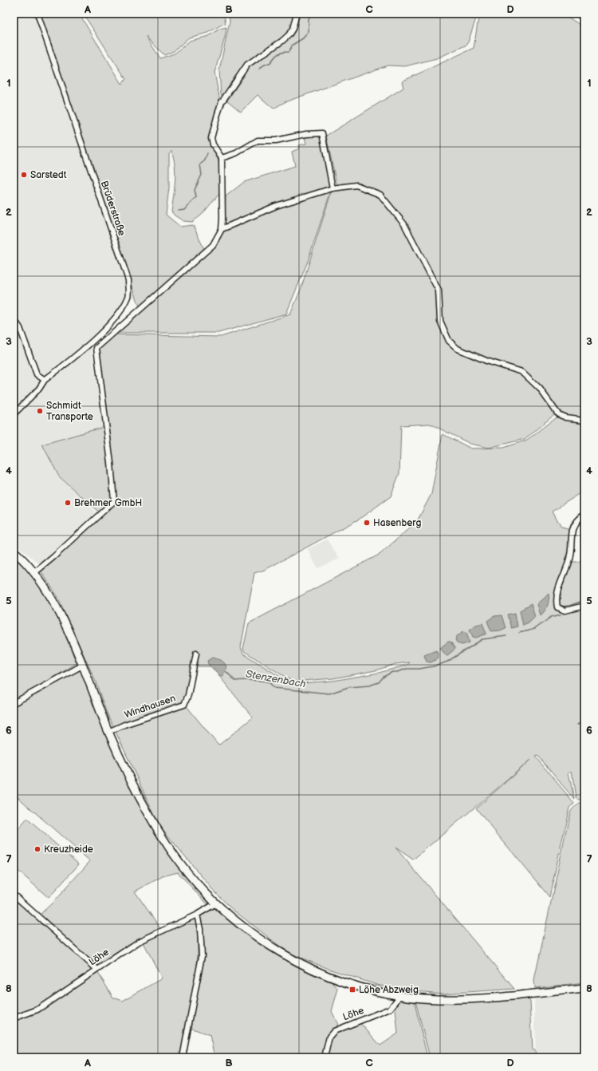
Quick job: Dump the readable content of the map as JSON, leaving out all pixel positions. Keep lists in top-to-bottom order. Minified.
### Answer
{"streets":{"street":["Brüderstraße","Windhausen","Löhe"]},"water":["Stenzenbach"],"places":{"other":["Sarstedt","Schmidt Transporte","Brehmer GmbH","Hasenberg","Kreuzheide"],"transit":["Löhe Abzweig"]},"grid":{"columns":["A","B","C","D"],"rows":["1","2","3","4","5","6","7","8"]}}
